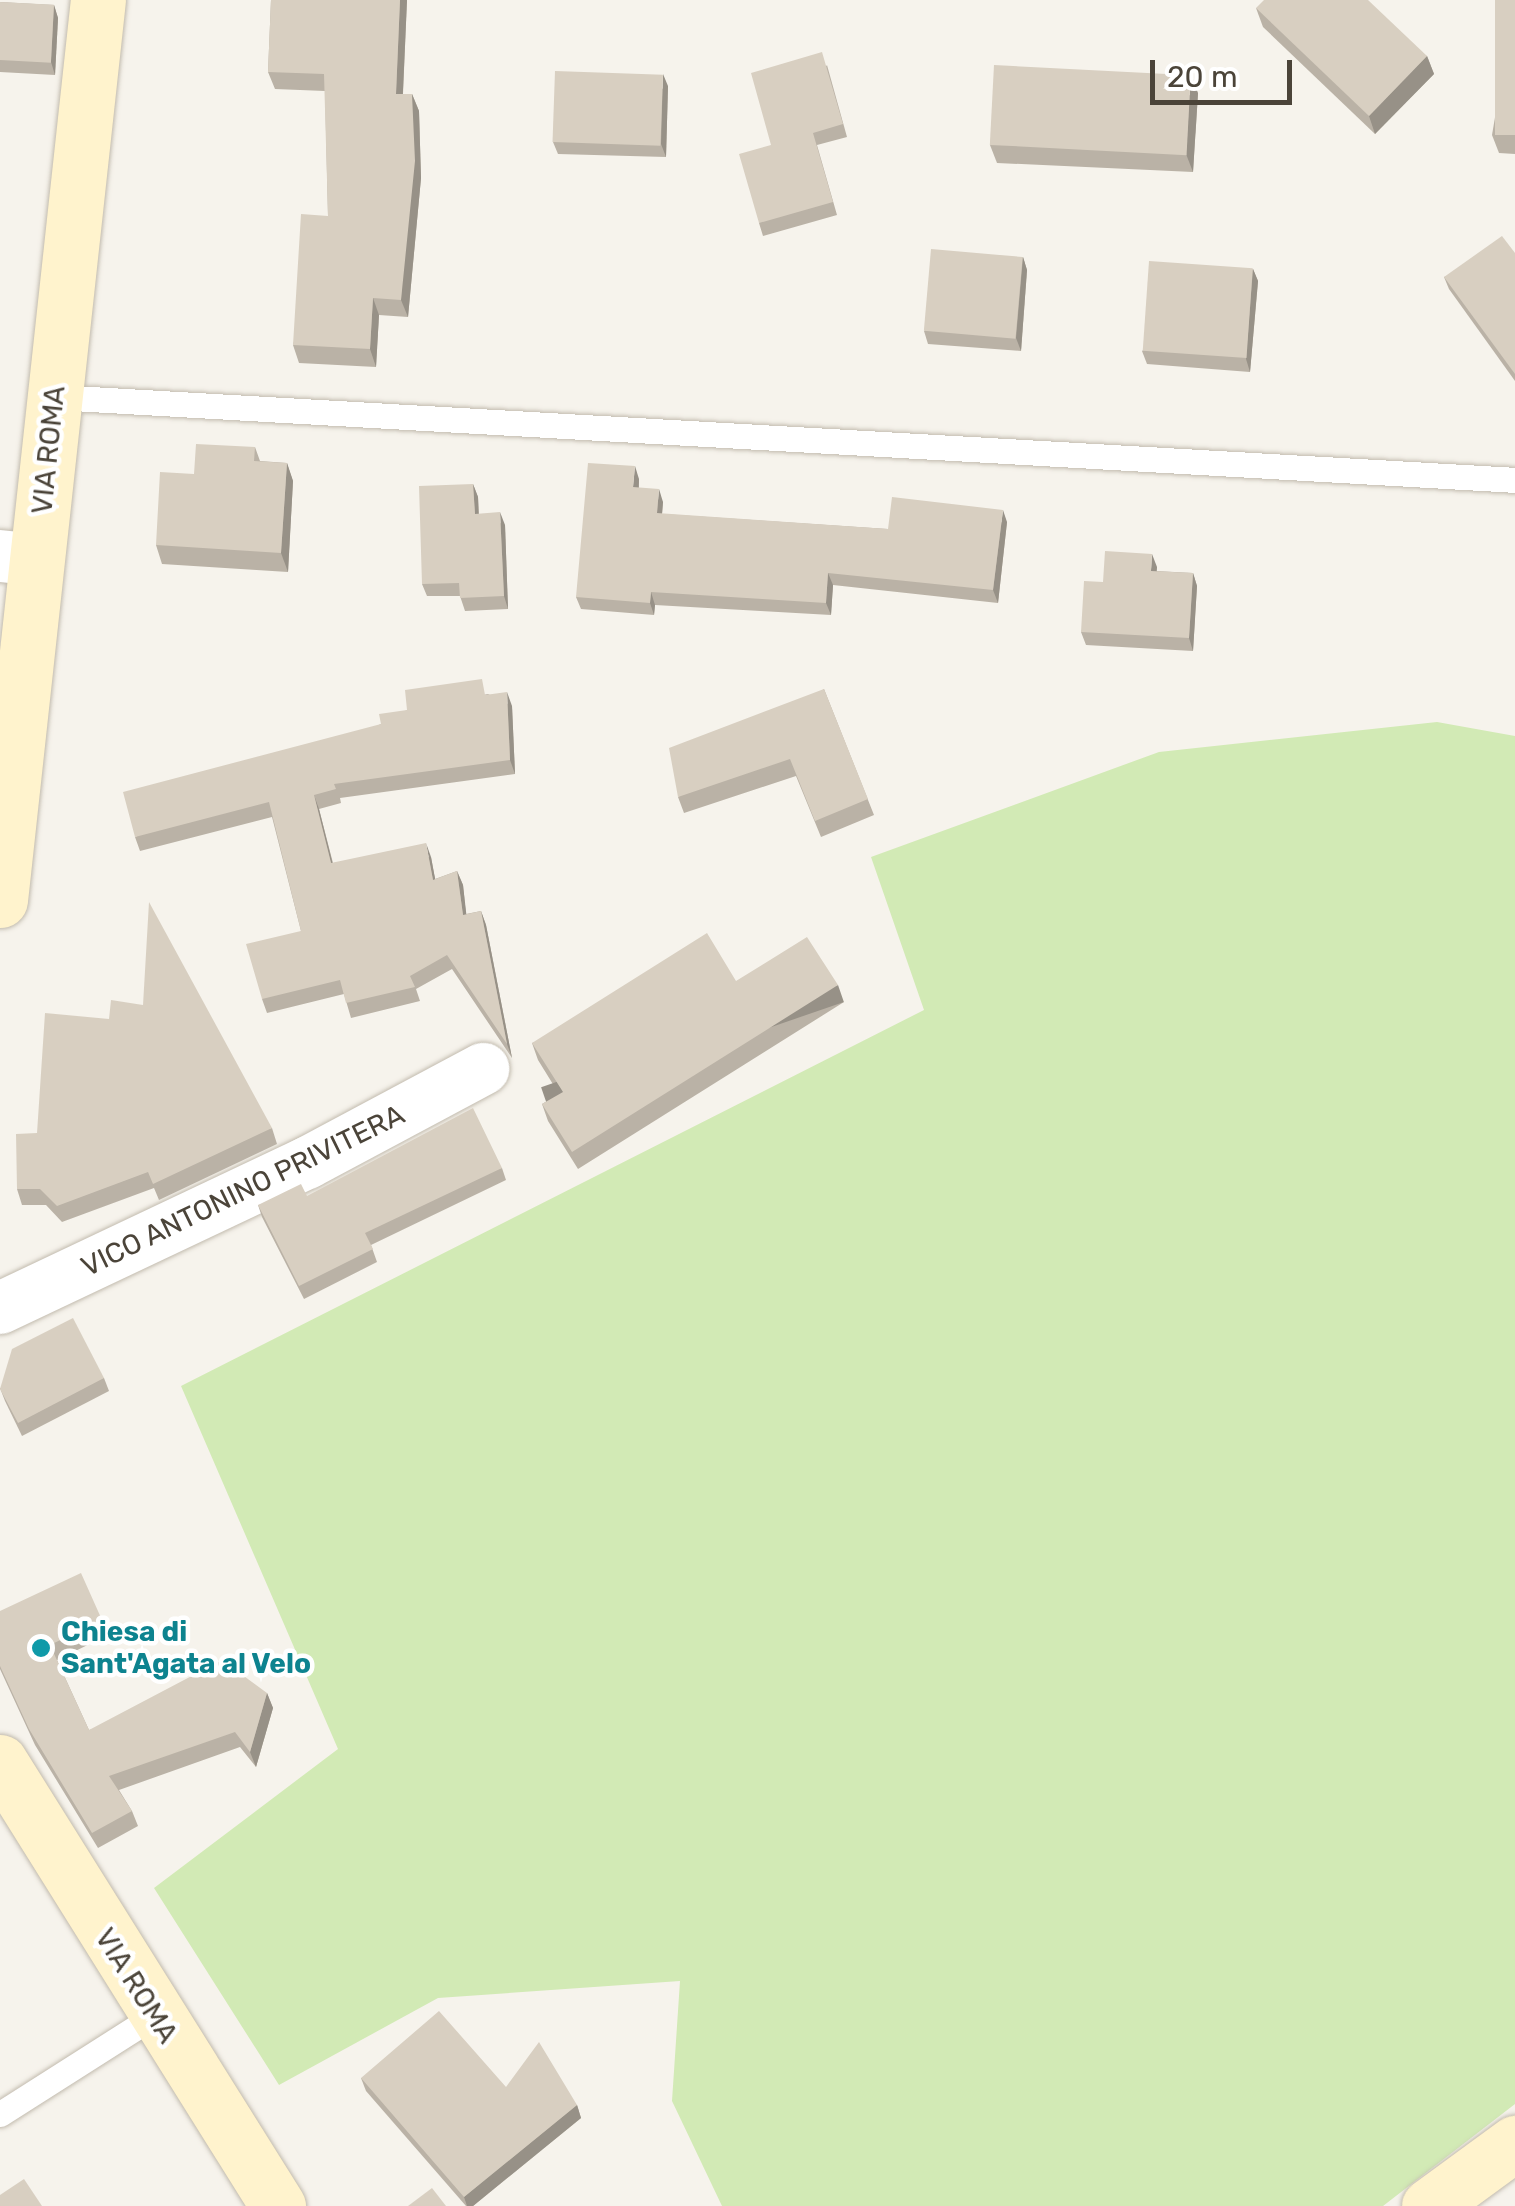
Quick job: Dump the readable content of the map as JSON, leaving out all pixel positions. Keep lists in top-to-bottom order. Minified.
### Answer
{"streets":{"main road":["VIA ROMA"],"street":["VICO ANTONINO PRIVITERA"]},"places":["Chiesa di Sant'Agata al Velo"],"scale_bar":"20 m"}
